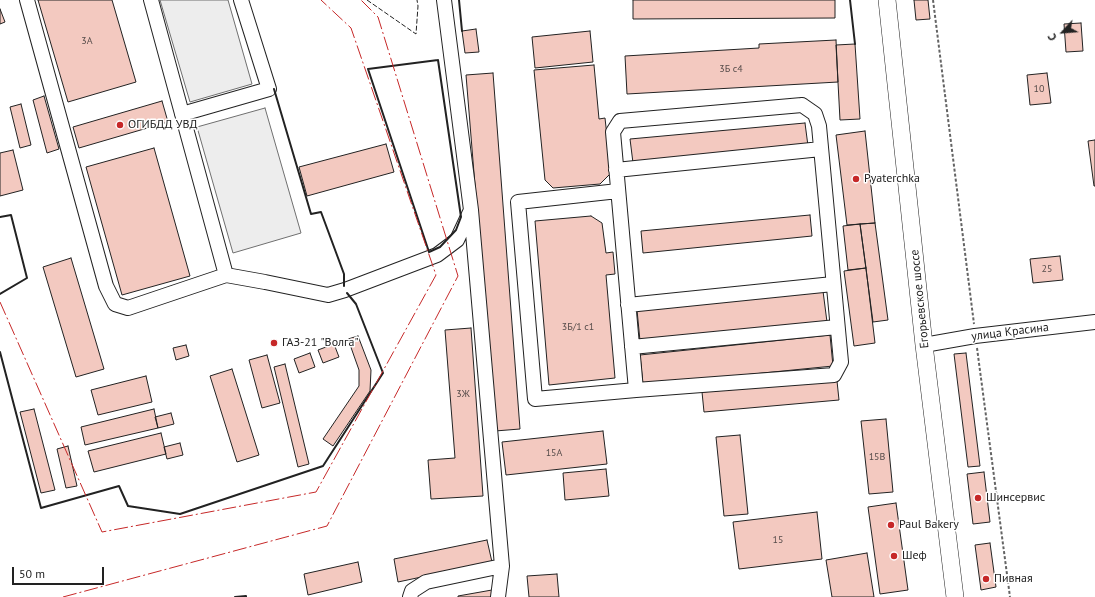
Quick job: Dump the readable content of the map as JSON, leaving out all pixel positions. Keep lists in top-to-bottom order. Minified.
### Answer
{"streets":{"main road":["Егорьевское шоссе"],"lane":["улица Красина"]},"crossings":[["Егорьевское шоссе","улица Красина"]],"places":["ОГИБДД УВД","Pyaterchka","ГАЗ-21 \"Волга\"","Шинсервис","Paul Bakery","Шеф","Пивная"],"house_numbers":["3А","3Б с4","10","25","3Б/1 с1","3Ж","15А","15В","15"],"scale_bar":"50 m","north":"bottom left"}
